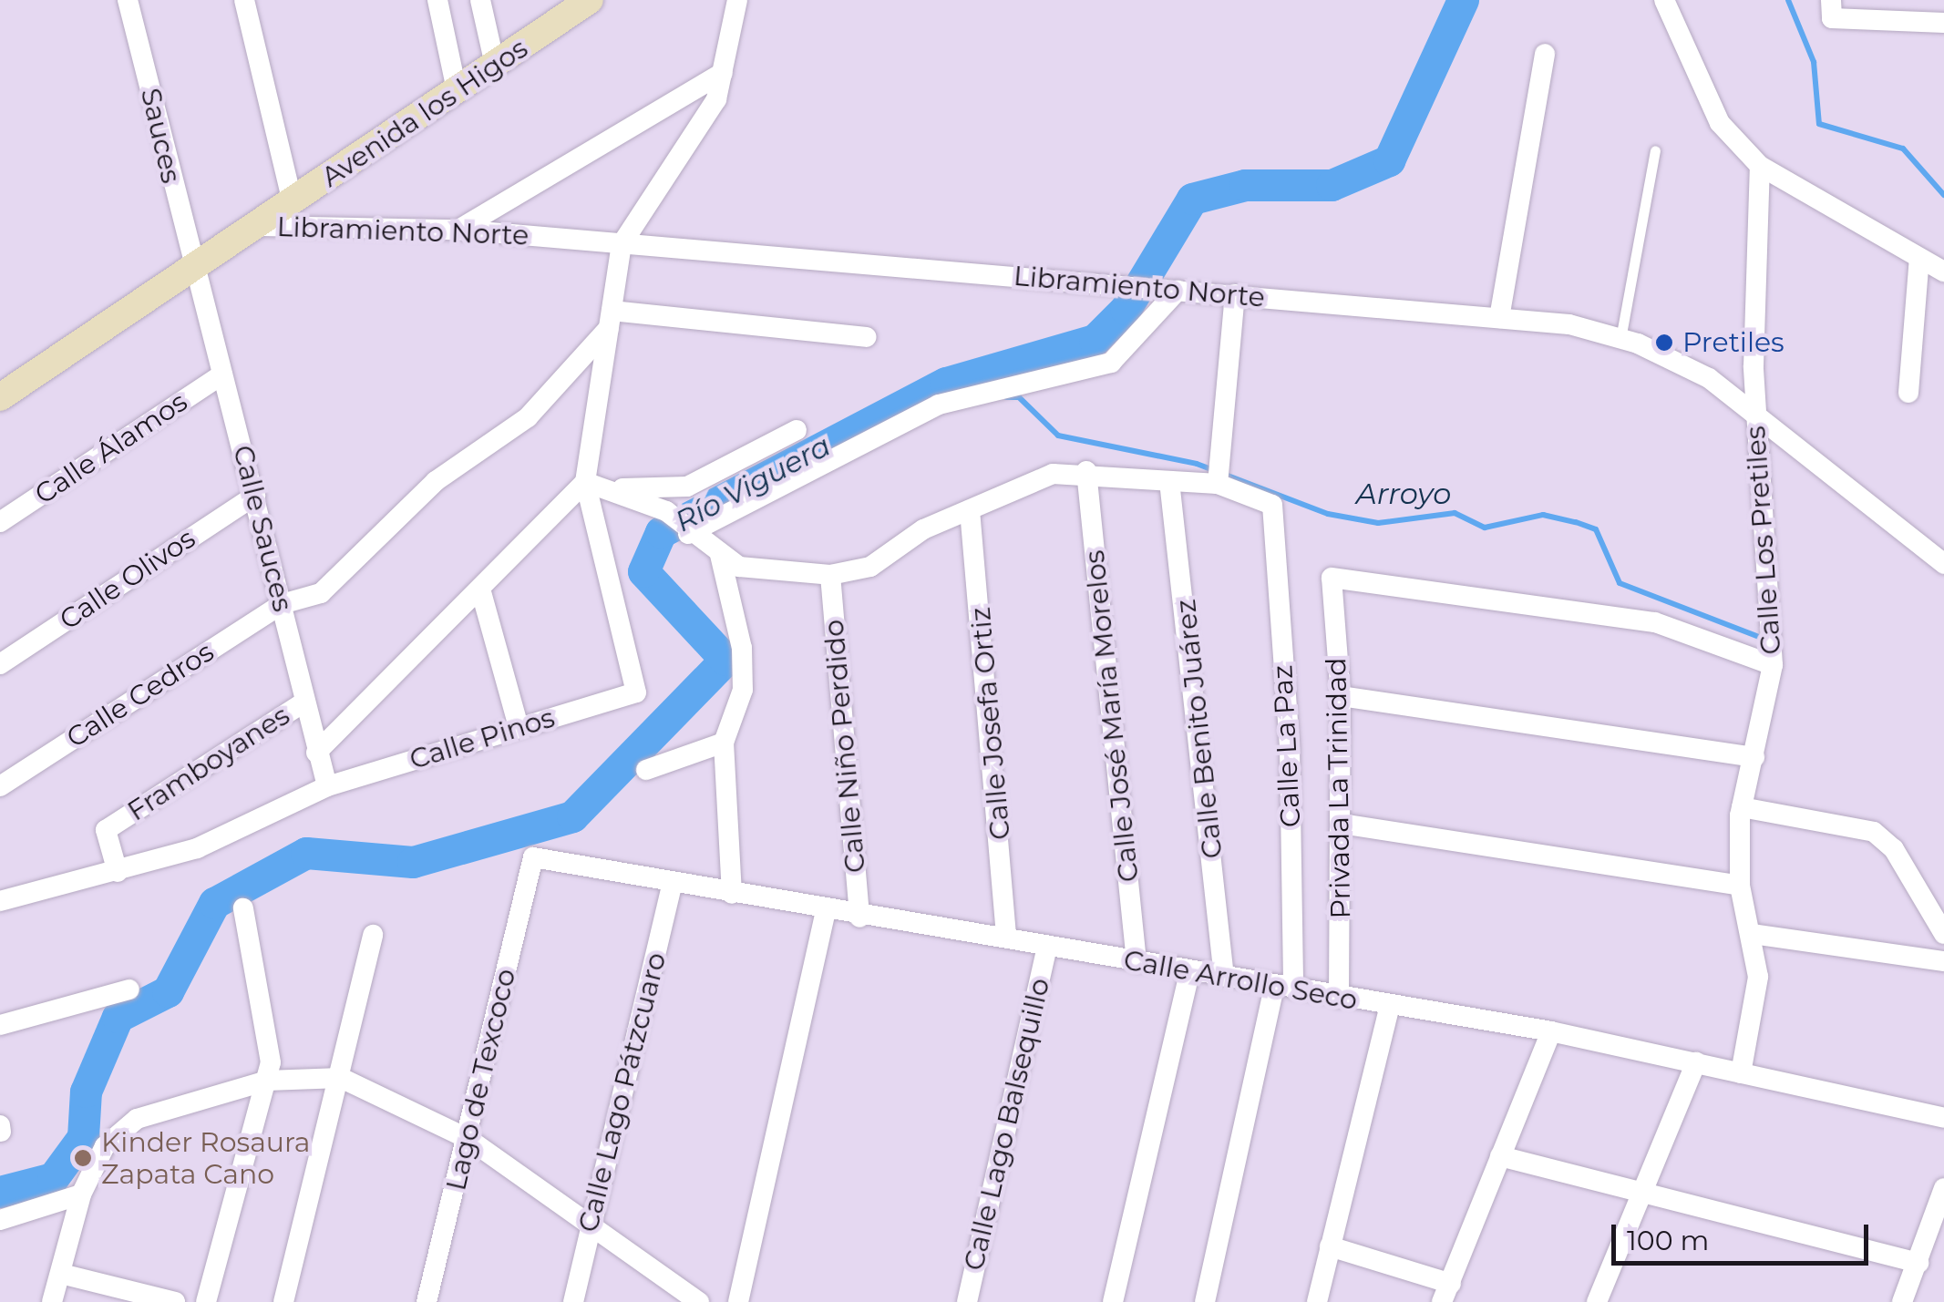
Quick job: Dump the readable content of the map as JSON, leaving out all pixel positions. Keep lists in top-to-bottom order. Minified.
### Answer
{"streets":{"street":["Avenida los Higos","Sauces","Libramiento Norte","Calle Álamos","Calle Sauces","Calle Los Pretiles","Calle Olivos","Calle Cedros","Calle José María Morelos","Calle Josefa Ortiz","Calle Benito Juárez","Calle Pinos","Calle Niño Perdido","Calle La Paz","Framboyanes","Privada La Trinidad","Calle Arrollo Seco","Lago de Texcoco","Calle Lago Pátzcuaro","Calle Lago Balsequillo"]},"crossings":[["Avenida los Higos","Sauces"],["Avenida los Higos","Libramiento Norte"],["Avenida los Higos","Calle Sauces"],["Sauces","Calle Sauces"],["Libramiento Norte","Calle Los Pretiles"],["Calle Álamos","Calle Sauces"],["Calle Sauces","Calle Olivos"],["Calle Sauces","Calle Cedros"],["Calle Sauces","Calle Pinos"],["Calle Sauces","Framboyanes"],["Calle Los Pretiles","Privada La Trinidad"],["Calle Los Pretiles","Calle Arrollo Seco"],["Calle José María Morelos","Calle Arrollo Seco"],["Calle Josefa Ortiz","Calle Arrollo Seco"],["Calle Benito Juárez","Calle Arrollo Seco"],["Calle Pinos","Framboyanes"],["Calle Niño Perdido","Calle Arrollo Seco"],["Calle La Paz","Calle Arrollo Seco"],["Privada La Trinidad","Calle Arrollo Seco"],["Calle Arrollo Seco","Lago de Texcoco"],["Calle Arrollo Seco","Calle Lago Pátzcuaro"],["Calle Arrollo Seco","Calle Lago Balsequillo"]],"water":["Río Viguera","Arroyo"],"places":["Pretiles","Kinder Rosaura Zapata Cano"],"scale_bar":"100 m"}
